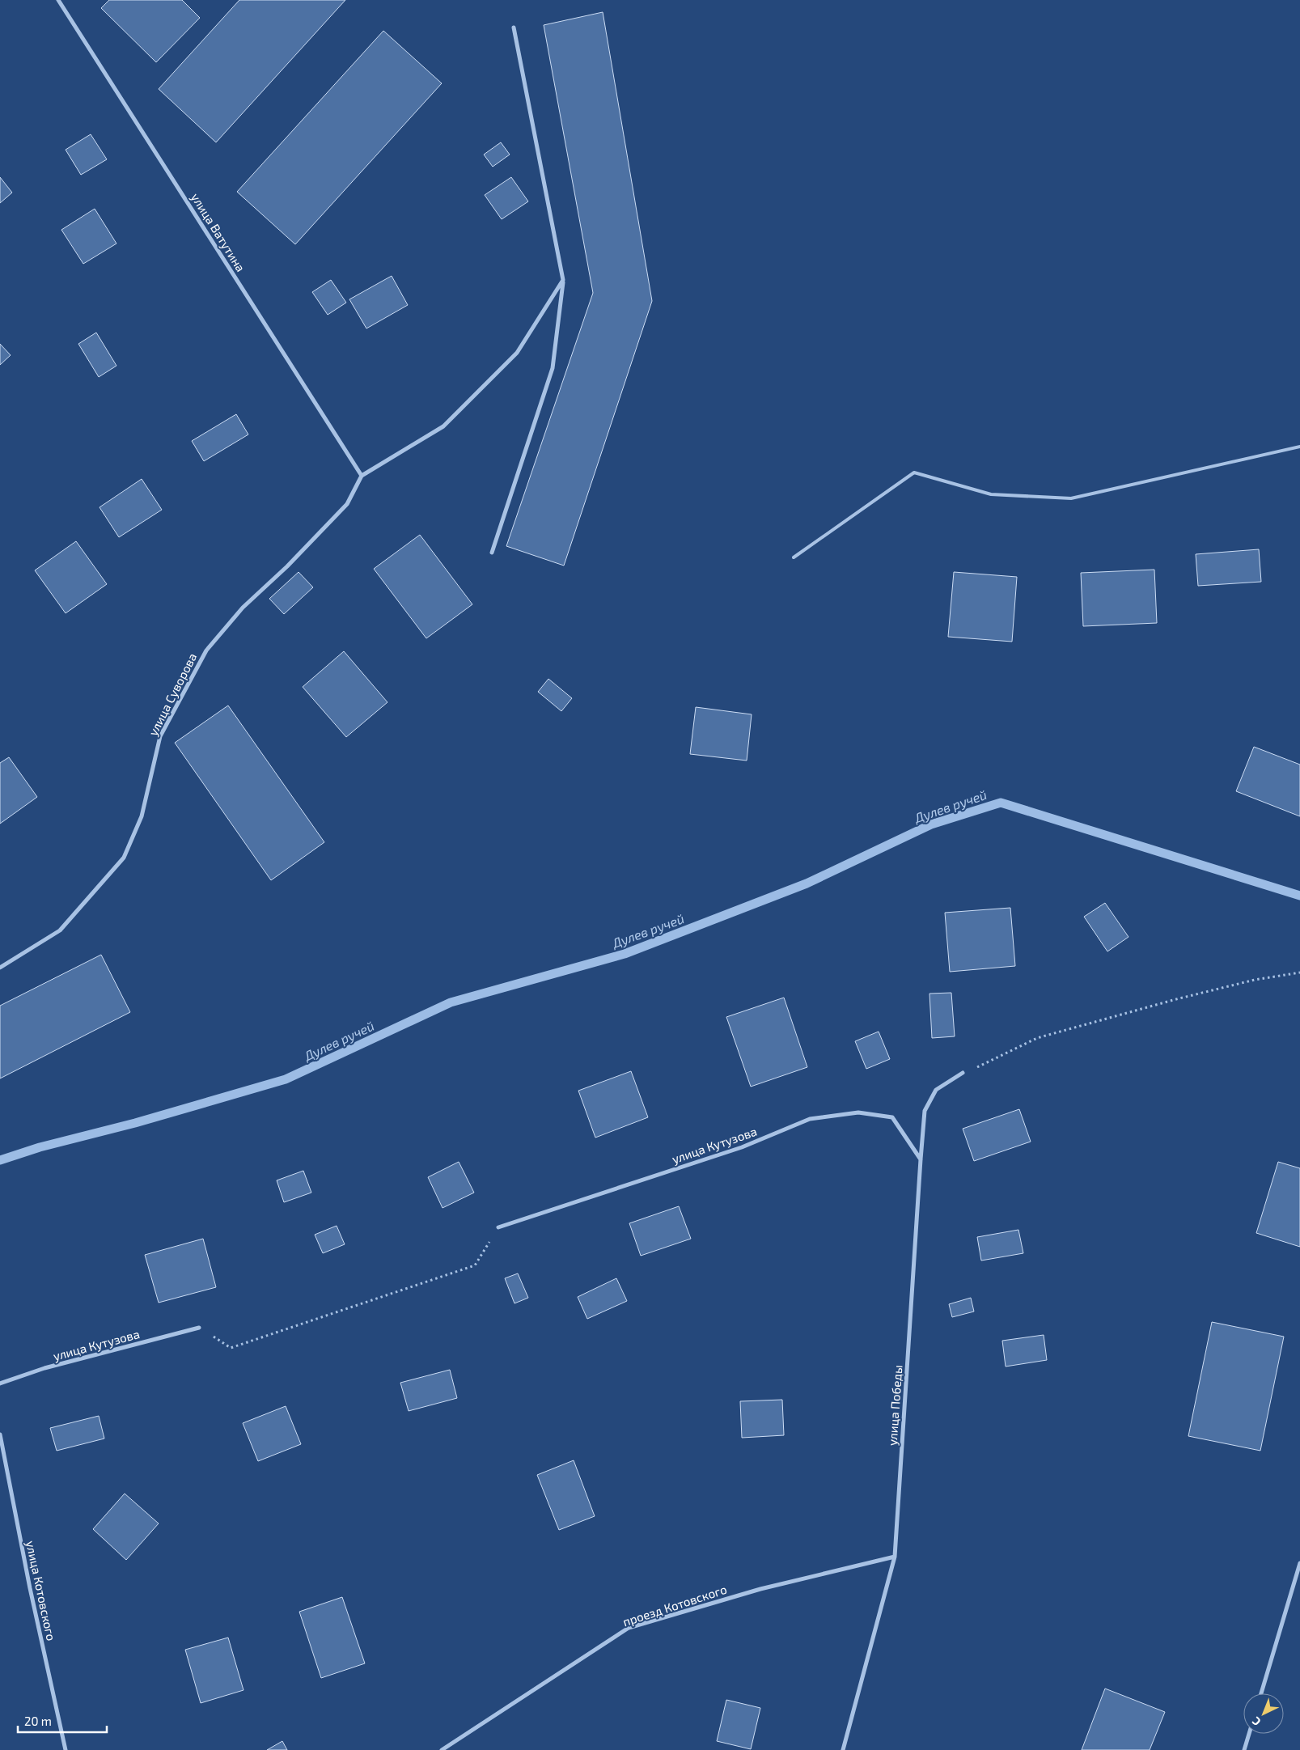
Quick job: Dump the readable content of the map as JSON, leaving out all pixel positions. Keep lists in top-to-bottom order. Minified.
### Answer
{"streets":{"street":["улица Ватутина","улица Суворова","улица Кутузова","улица Победы","улица Котовского","проезд Котовского"]},"crossings":[["улица Ватутина","улица Суворова"],["улица Кутузова","улица Победы"],["улица Победы","проезд Котовского"]],"water":["Дулев ручей"],"scale_bar":"20 m","north":"bottom left"}
